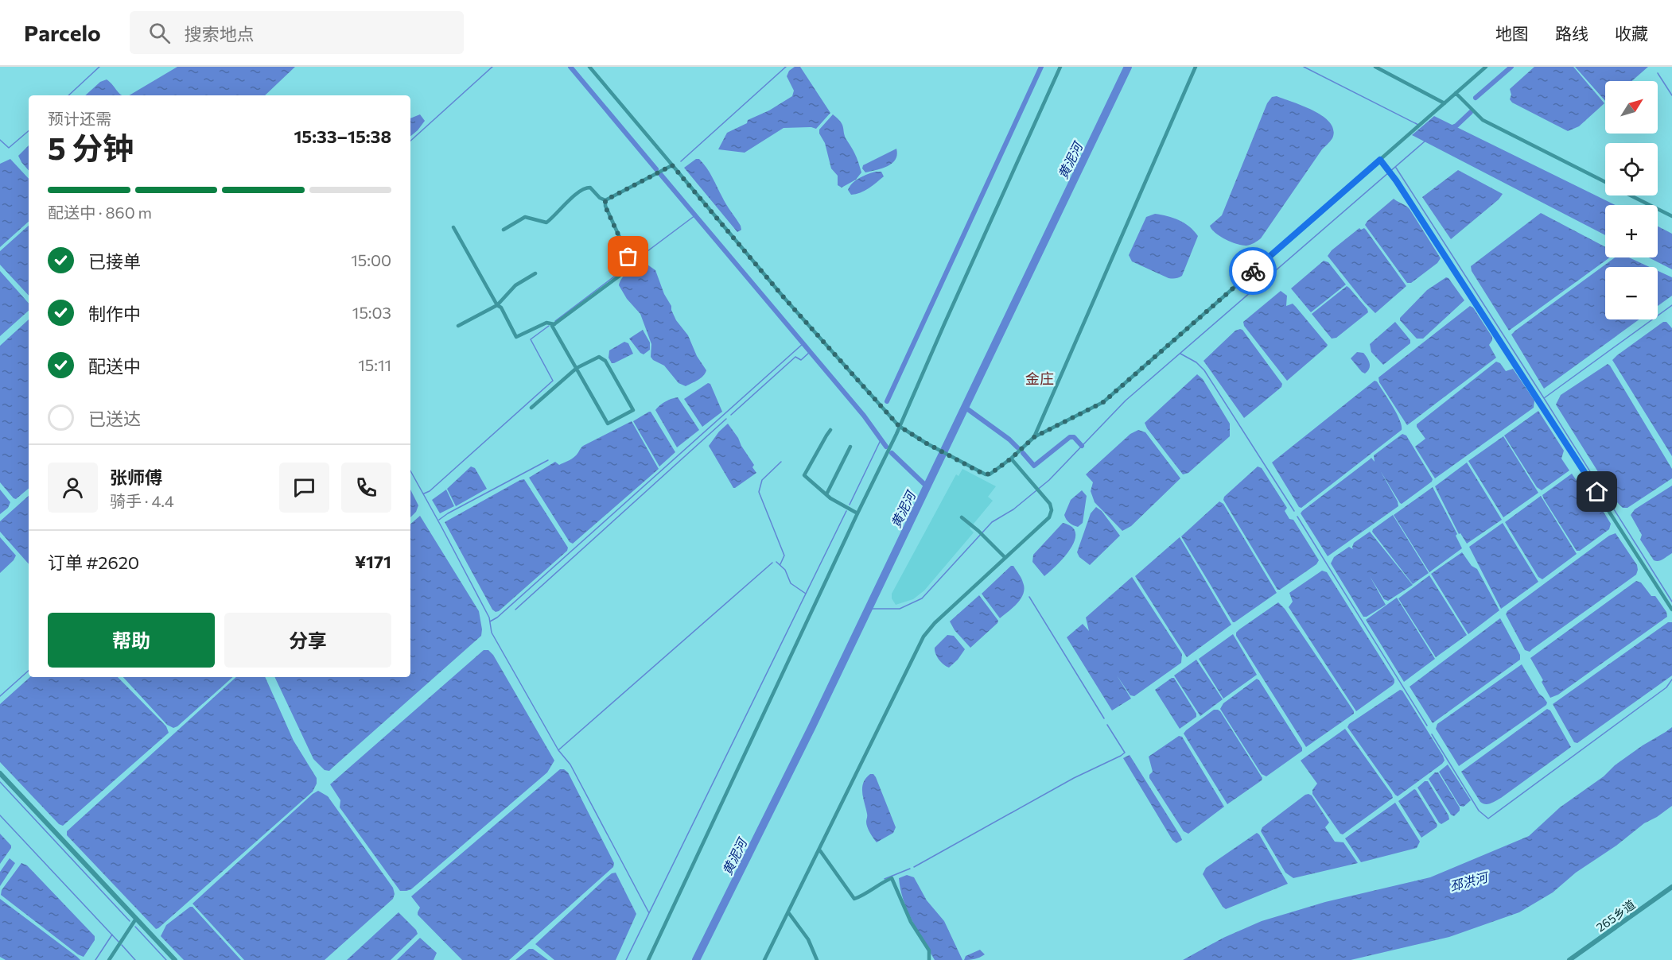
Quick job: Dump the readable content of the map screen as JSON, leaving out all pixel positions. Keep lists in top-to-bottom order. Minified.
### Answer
{"streets":{"street":["265乡道"]},"districts":["金庄"],"water":["黄泥河","邳洪河"],"north":"top right","page":{"header":"Parcelo","search":"搜索地点","nav":["地图","路线","收藏"],"map_buttons":["+","−"],"heading":["5 分钟","预计还需","15:33–15:38"],"panel":["张师傅","骑手 · 4.4","订单 #2620","¥171"],"bar":"配送中 · 860 m","list":[["已接单","15:00"],["制作中","15:03"],["配送中","15:11"],"已送达"],"buttons":["帮助","分享"]}}
